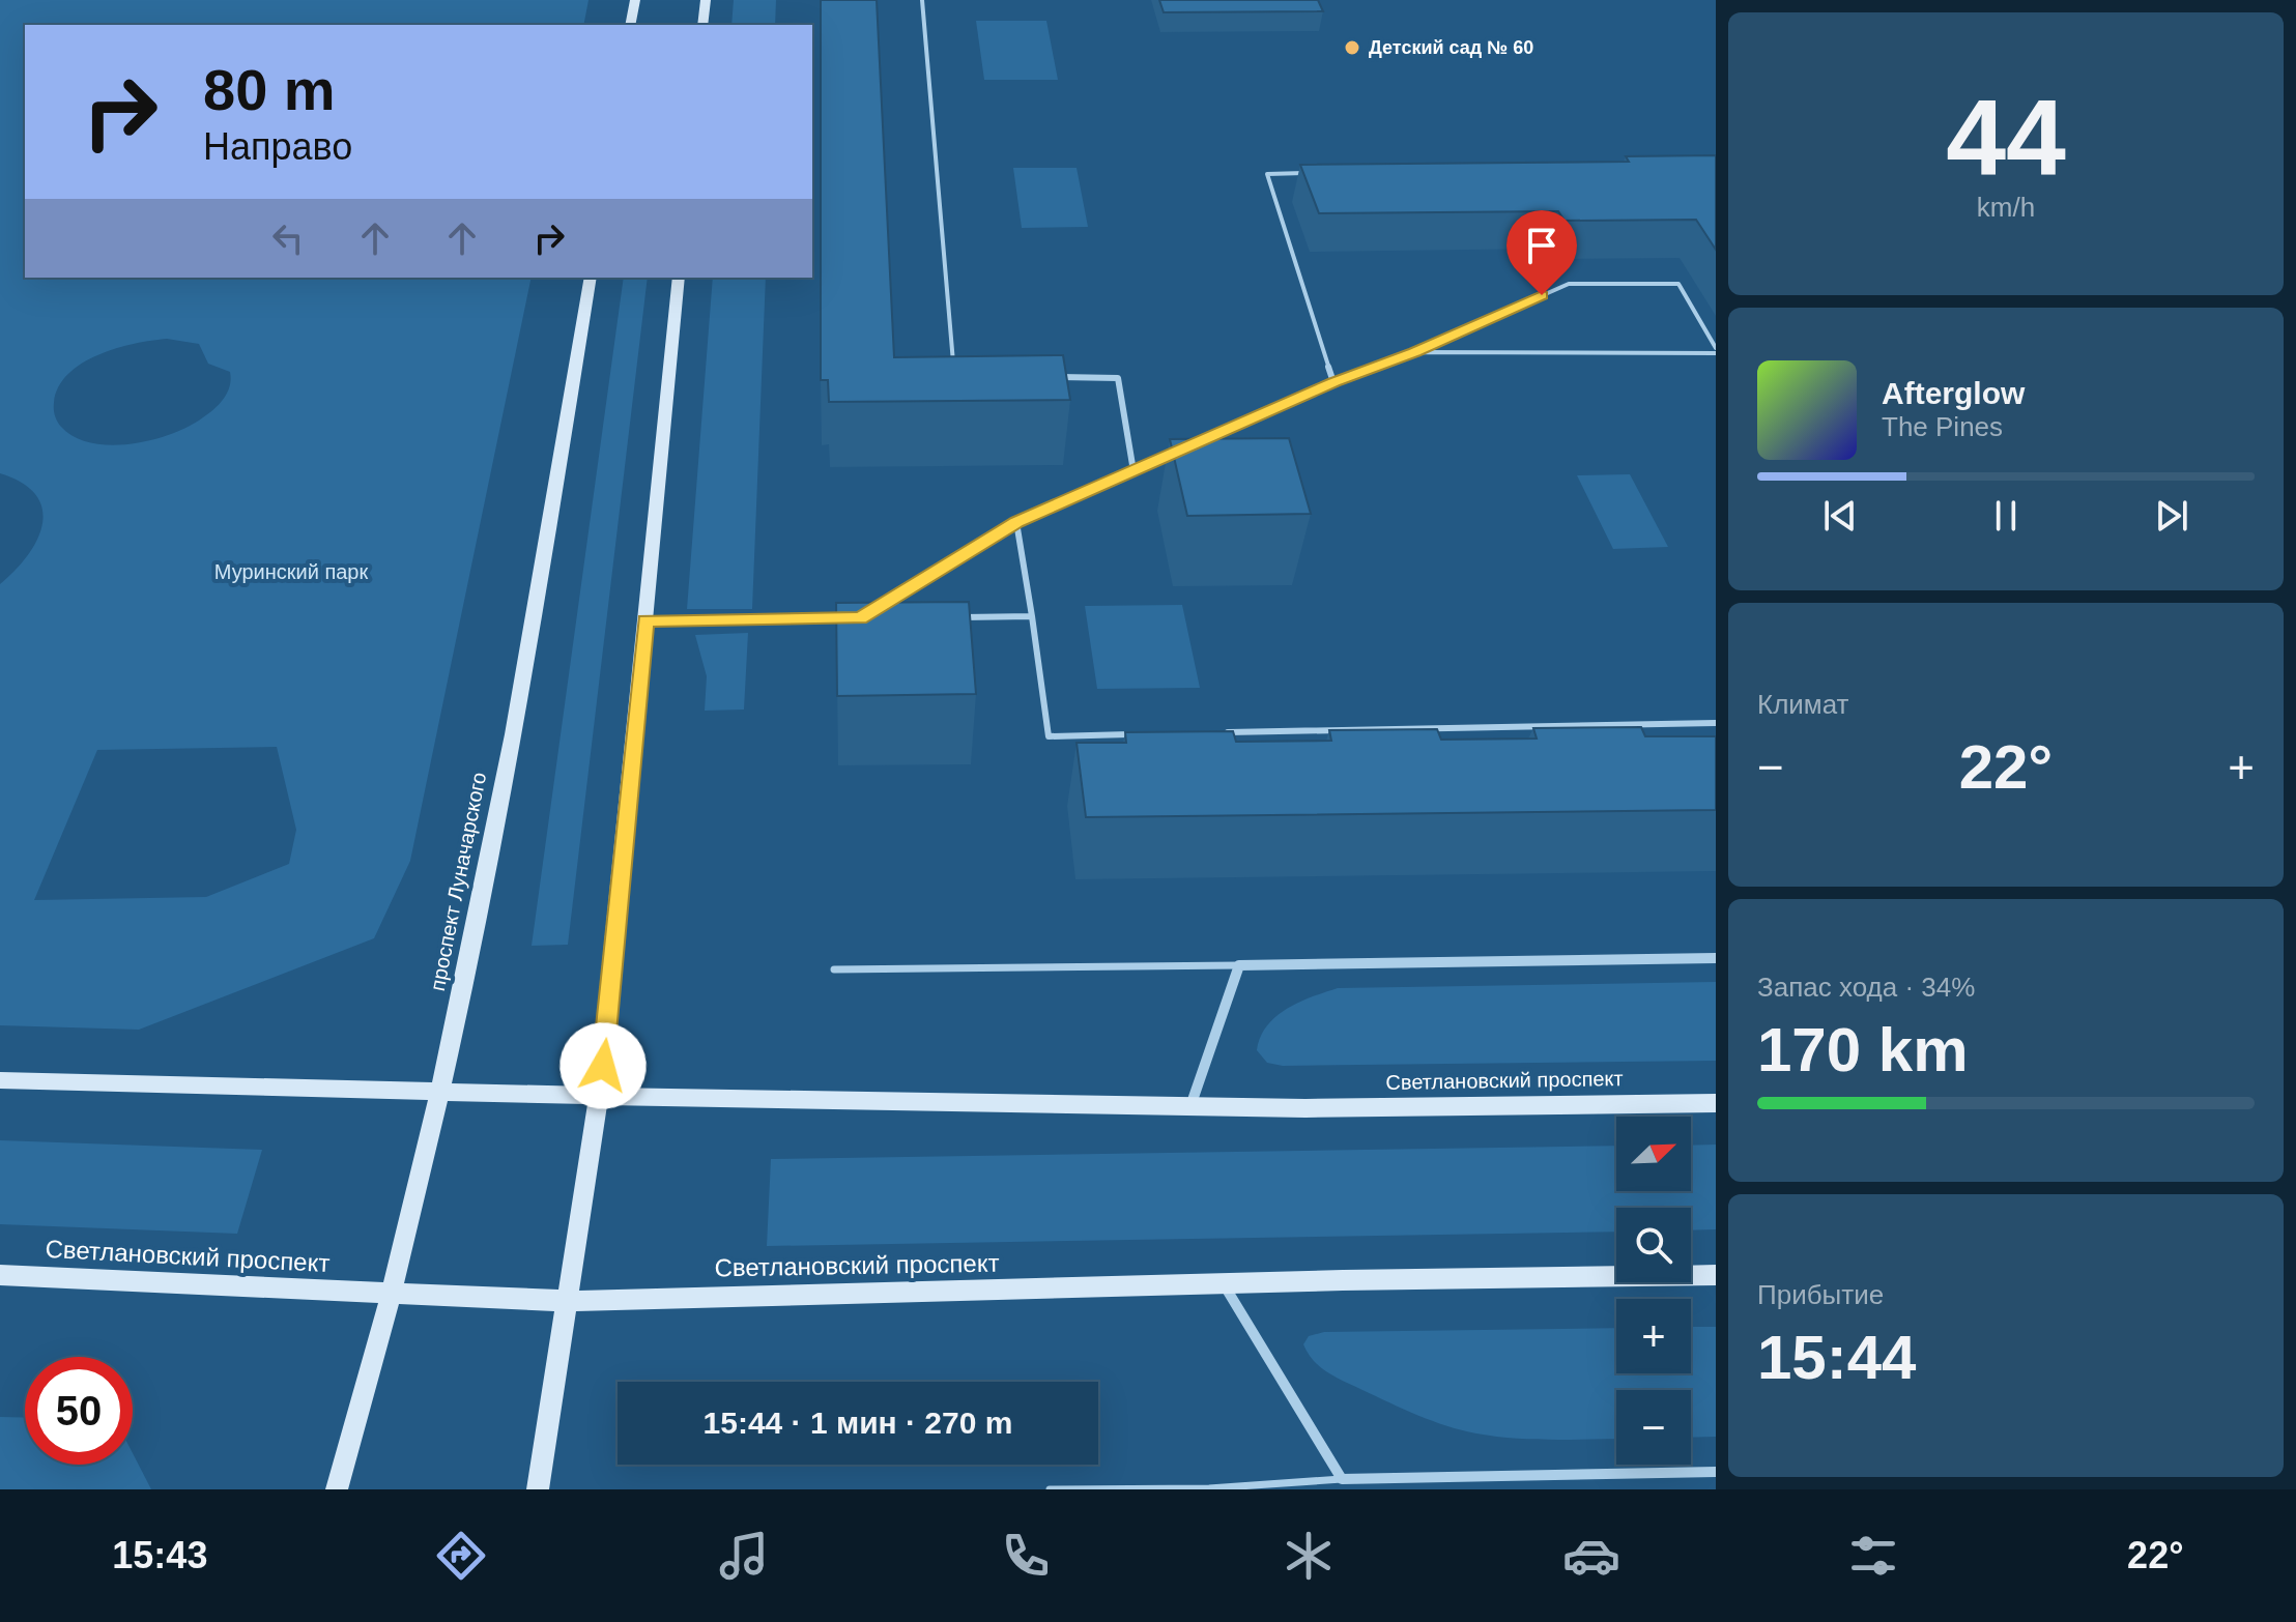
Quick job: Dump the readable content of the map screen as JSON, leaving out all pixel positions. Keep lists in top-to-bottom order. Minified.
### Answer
{"streets":{"main road":["проспект Луначарского","Светлановский проспект"]},"crossings":[["проспект Луначарского","Светлановский проспект"]],"parks":["Муринский парк"],"places":["Детский сад № 60"],"north":"top right","page":{"tile":[["44","km/h"],"Климат",["Запас хода · 34%","170 km"],["Прибытие","15:44"]],"turn":["80 m","Направо"],"song":["Afterglow","The Pines"],"heat":["−","22°","+"],"map_buttons":["+","−"],"limit":"50","trip":"15:44 · 1 мин · 270 m","tabs":["15:43","22°"]}}
